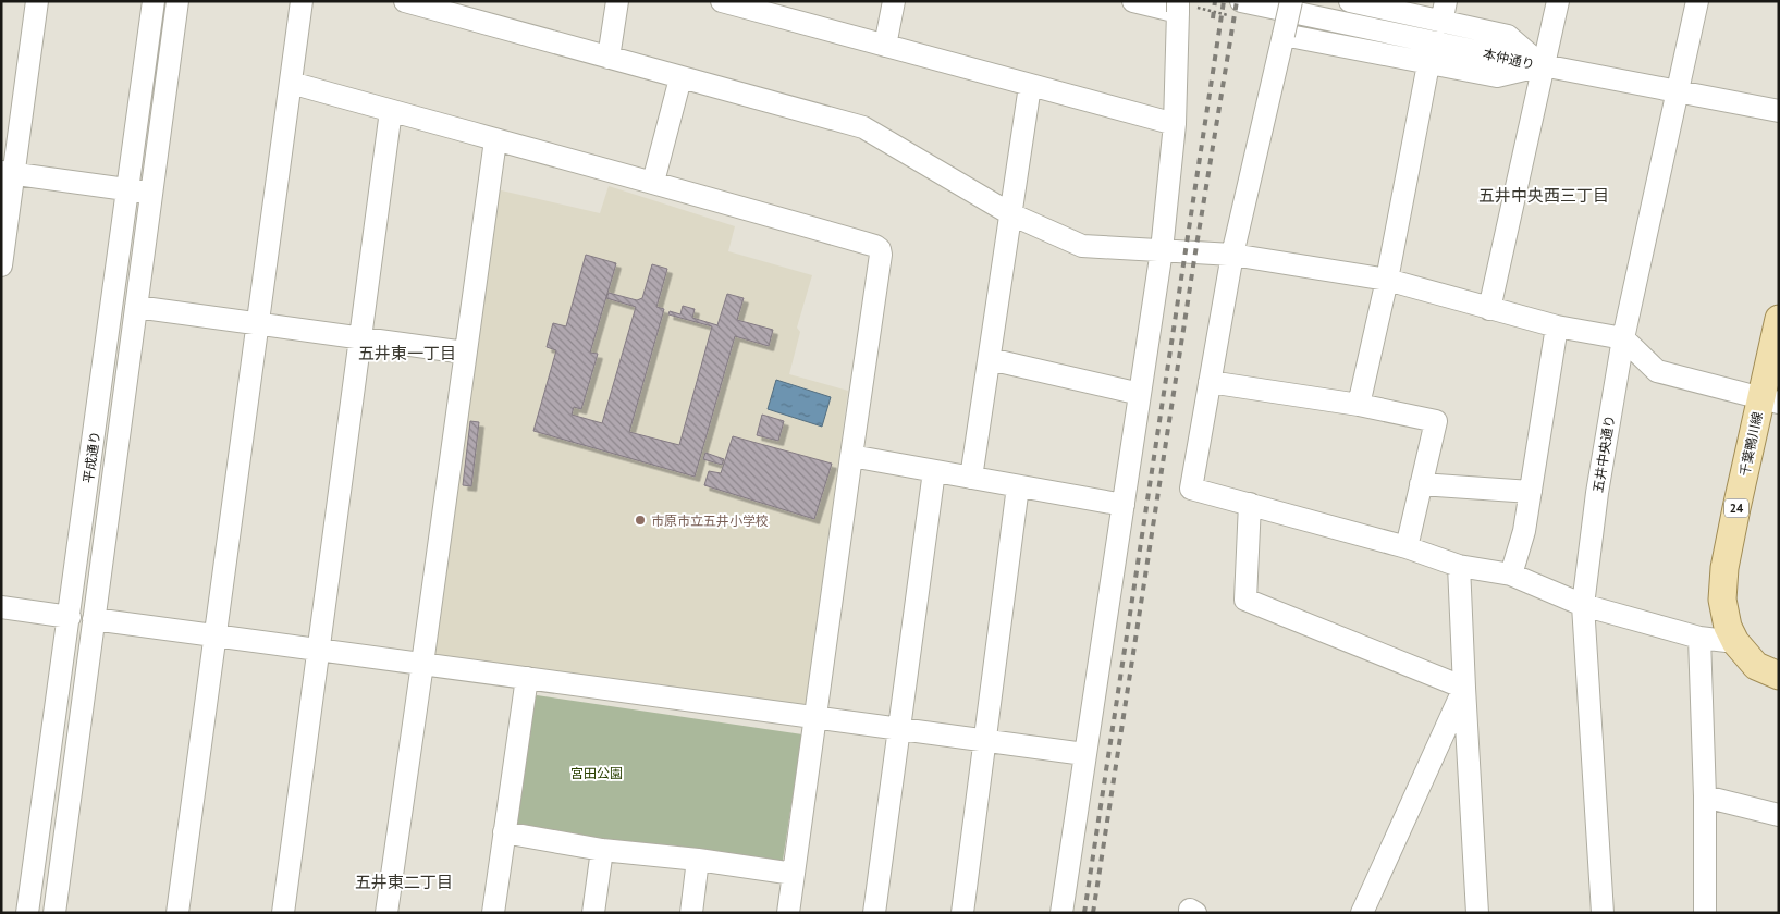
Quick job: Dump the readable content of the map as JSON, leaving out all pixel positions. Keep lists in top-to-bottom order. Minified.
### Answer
{"streets":{"main road":["千葉鴨川線","24"],"street":["本仲通り","五井中央通り","平成通り"]},"crossings":[["本仲通り","五井中央通り"]],"districts":["五井中央西三丁目","五井東一丁目","五井東二丁目"],"parks":["宮田公園"],"places":["市原市立五井小学校"]}
